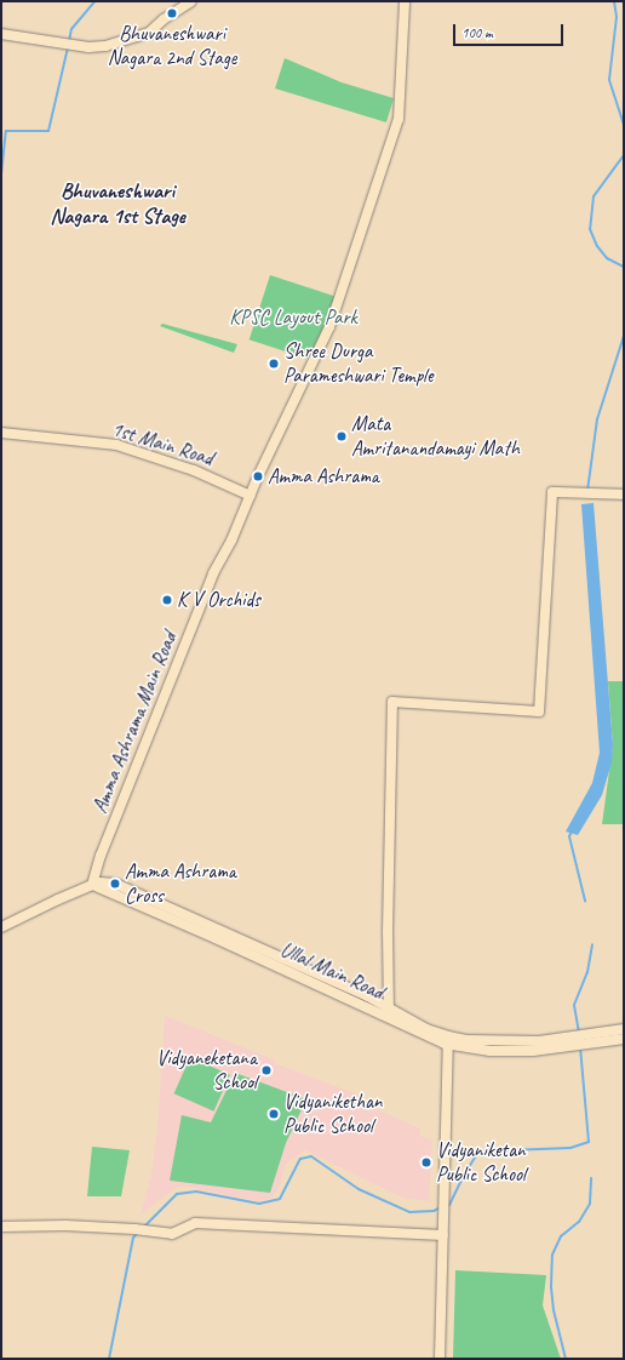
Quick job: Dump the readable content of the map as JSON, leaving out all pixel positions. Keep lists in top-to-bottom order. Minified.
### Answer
{"streets":{"street":["1st Main Road","Amma Ashrama Main Road","Ullal Main Road"]},"crossings":[["1st Main Road","Amma Ashrama Main Road"],["Amma Ashrama Main Road","Ullal Main Road"]],"districts":["Bhuvaneshwari Nagara 1st Stage"],"parks":["KPSC Layout Park"],"places":["Bhuvaneshwari Nagara 2nd Stage","Shree Durga Parameshwari Temple","Mata Amritanandamayi Math","Amma Ashrama","K V Orchids","Amma Ashrama Cross","Vidyaneketana School","Vidyanikethan Public School","Vidyaniketan Public School"],"scale_bar":"100 m"}
